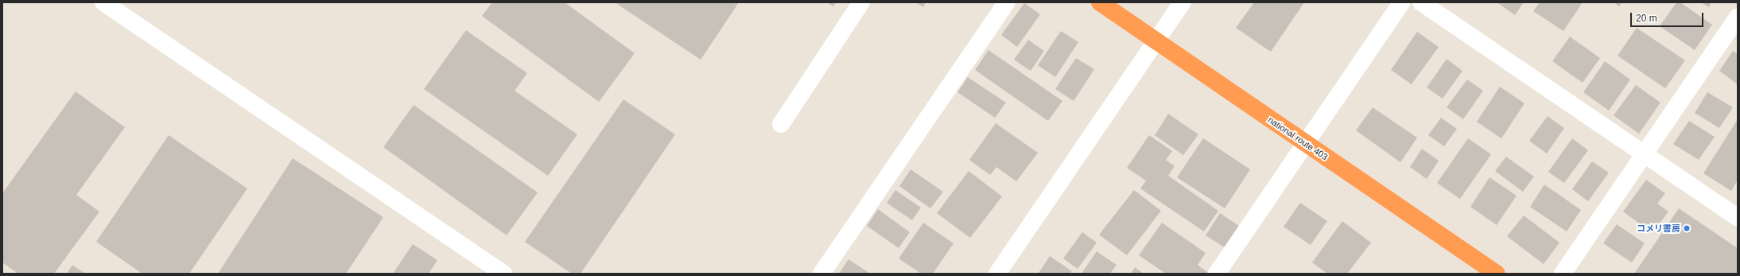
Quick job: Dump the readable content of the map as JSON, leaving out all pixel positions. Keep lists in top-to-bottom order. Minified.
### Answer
{"streets":{"highway":["national route 403"]},"places":["コメリ書房"],"scale_bar":"20 m"}
